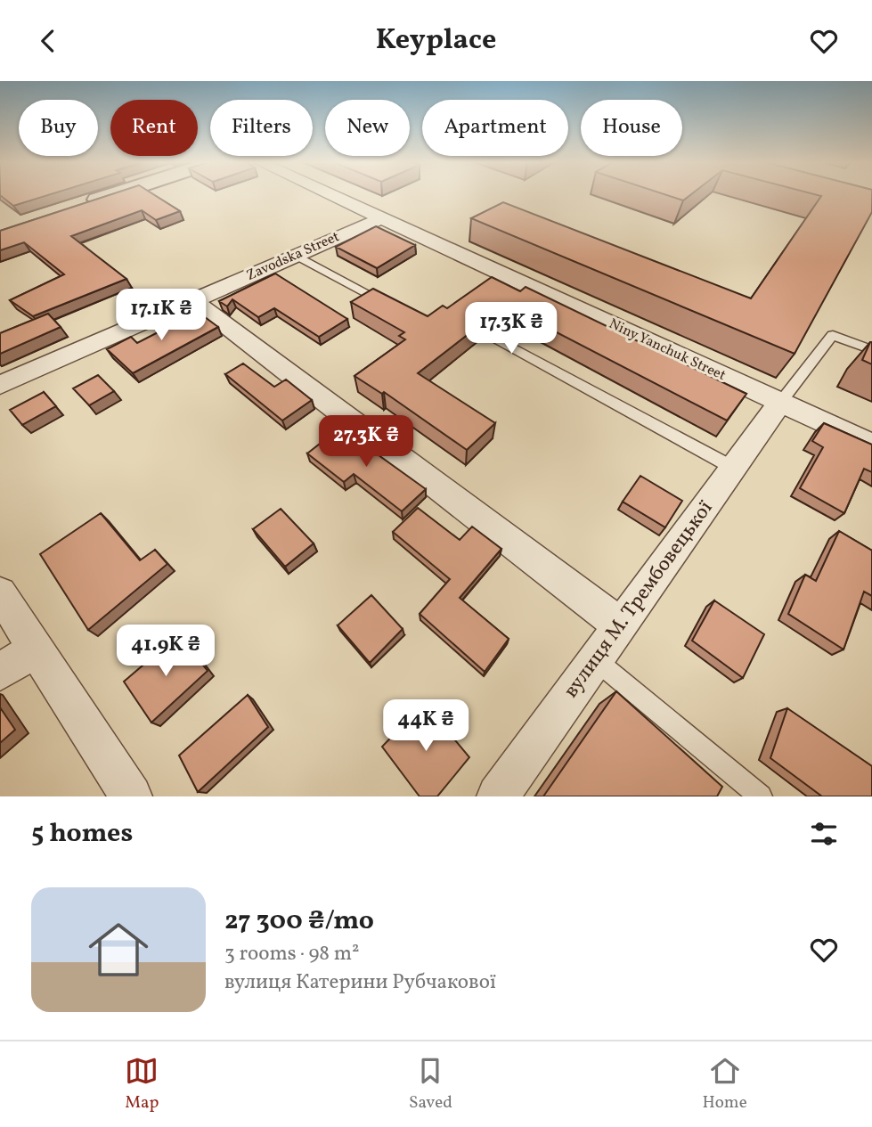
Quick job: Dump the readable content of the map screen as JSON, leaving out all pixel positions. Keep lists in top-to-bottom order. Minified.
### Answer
{"streets":{"street":["Zavodska Street","Niny Yanchuk Street","вулиця М. Трембовецької"]},"crossings":[["Zavodska Street","Niny Yanchuk Street"],["Niny Yanchuk Street","вулиця М. Трембовецької"]],"page":{"header":"Keyplace","chip":["Buy","Rent","Filters","New","Apartment","House"],"price":["17.1K ₴","17.3K ₴","27.3K ₴","41.9K ₴","44K ₴"],"heading":"5 homes","list":[{"name":"27 300 ₴/mo","note":"3 rooms · 98 m² · вулиця Катерини Рубчакової"}],"tabs":["Map","Saved","Home"]}}
